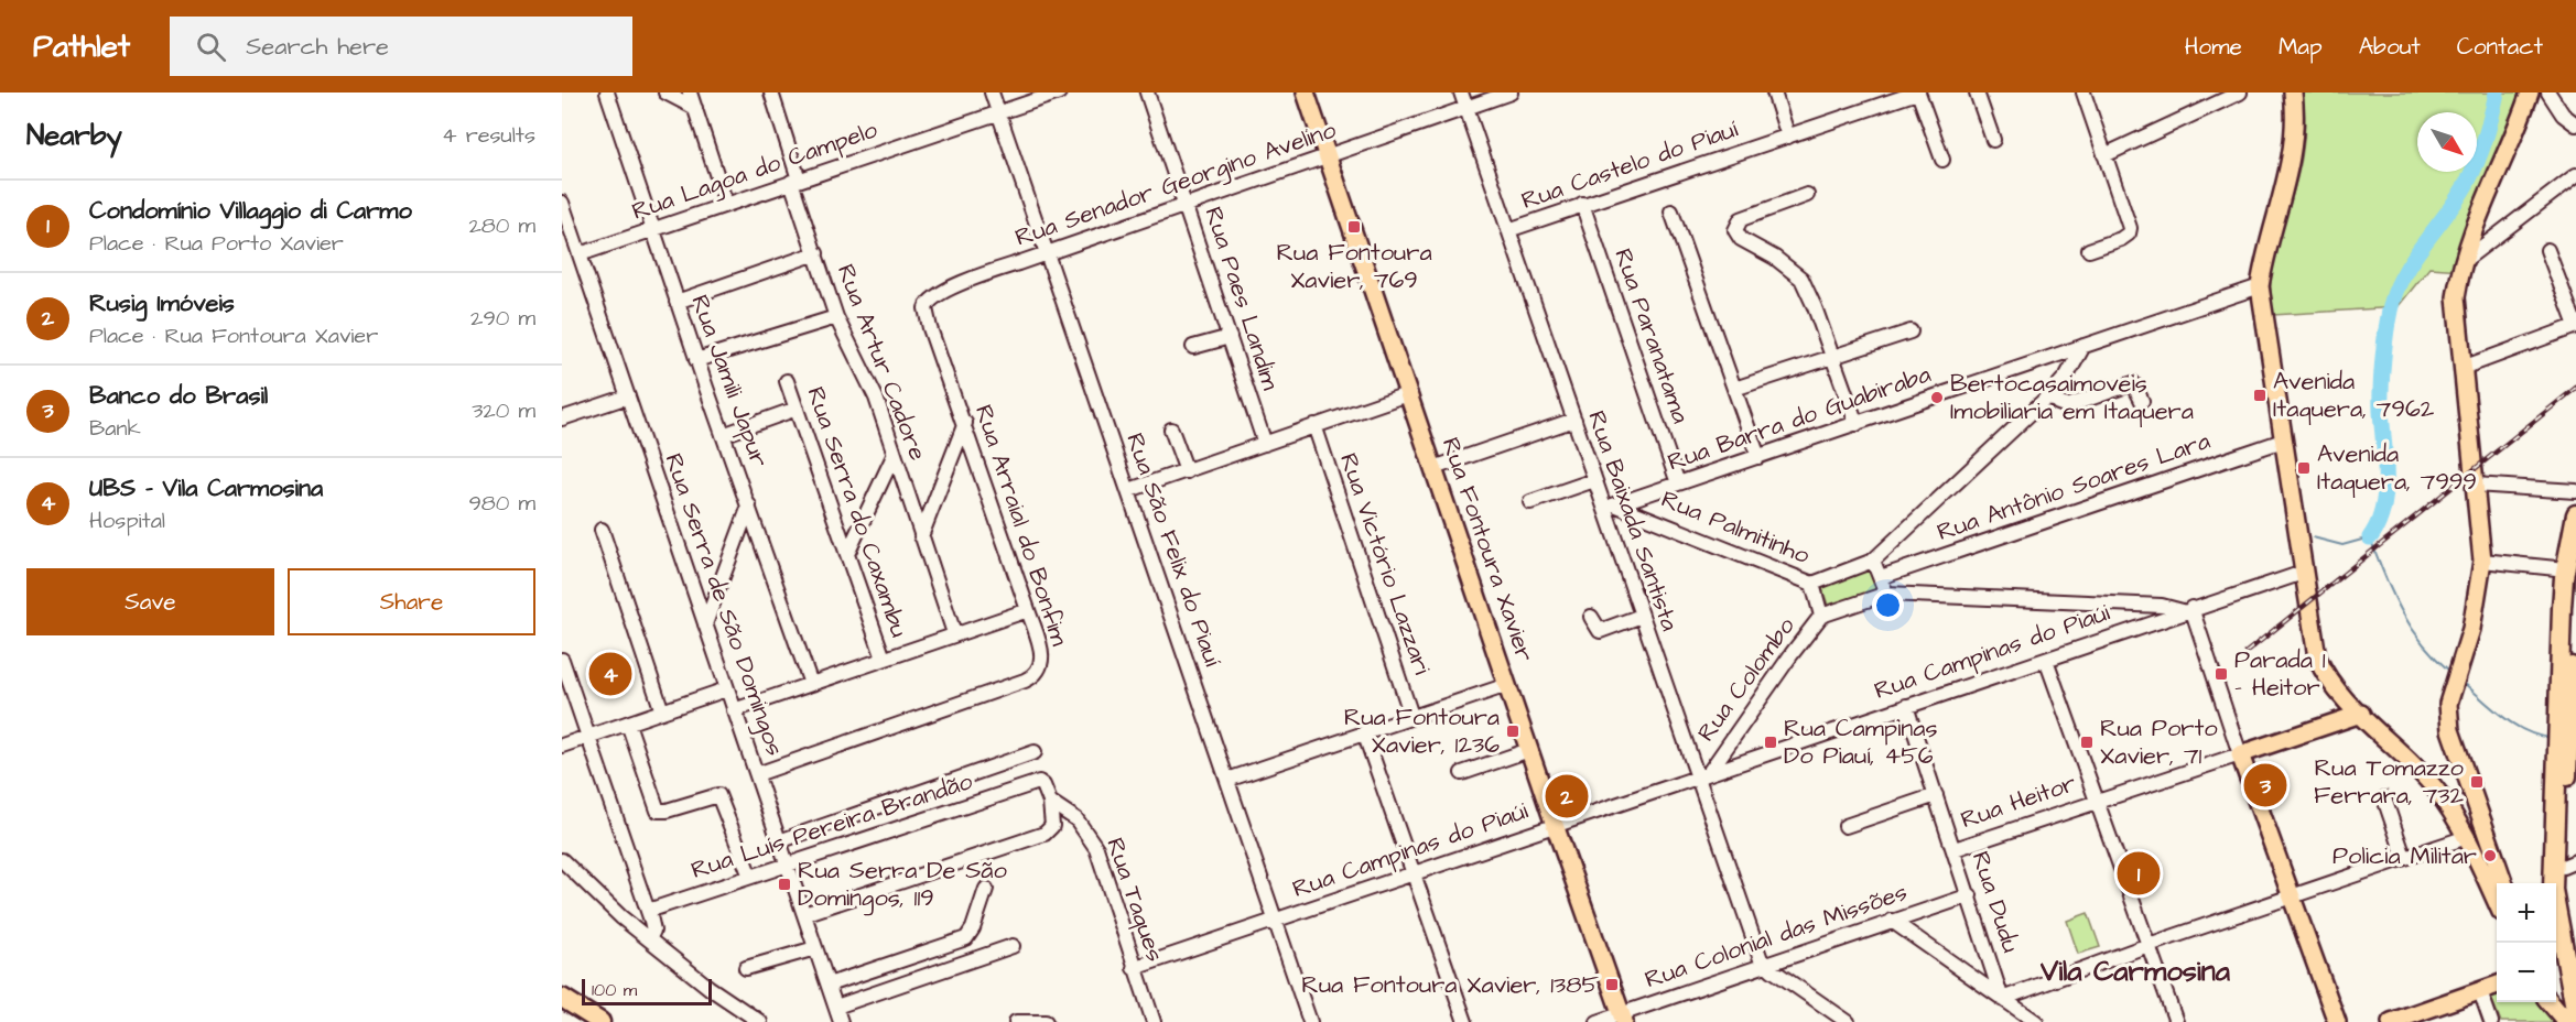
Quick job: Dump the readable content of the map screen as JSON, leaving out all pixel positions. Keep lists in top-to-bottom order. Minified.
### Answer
{"streets":{"main road":["Rua Fontoura Xavier","Rua Heitor"],"street":["Rua Castelo do Piauí","Rua Lagoa do Campelo","Rua Senador Georgino Avelino","Rua Paes Landim","Rua Paranatama","Rua Artur Cadore","Rua Jamili Japur","Rua Barra do Guabiraba","Rua Antônio Soares Lara","Rua Serra do Caxambu","Rua Baixada Santista","Rua Arraial do Bonfim","Rua Palmitinho","Rua São Felix do Piauí","Rua Victório Lazzari","Rua Serra de São Domingos","Rua Campinas do Piaúi","Rua Colombo","Rua Luís Pereira Brandão","Rua Taques","Rua Dudu","Rua Colonial das Missões"]},"crossings":[["Rua Castelo do Piauí","Rua Paranatama"],["Rua Castelo do Piauí","Rua Baixada Santista"],["Rua Lagoa do Campelo","Rua Artur Cadore"],["Rua Lagoa do Campelo","Rua Jamili Japur"],["Rua Lagoa do Campelo","Rua São Felix do Piauí"],["Rua Lagoa do Campelo","Rua Serra de São Domingos"],["Rua Senador Georgino Avelino","Rua Paes Landim"],["Rua Senador Georgino Avelino","Rua Baixada Santista"],["Rua Senador Georgino Avelino","Rua Arraial do Bonfim"],["Rua Senador Georgino Avelino","Rua São Felix do Piauí"],["Rua Senador Georgino Avelino","Rua Fontoura Xavier"],["Rua Paranatama","Rua Barra do Guabiraba"],["Rua Barra do Guabiraba","Rua Baixada Santista"],["Rua Barra do Guabiraba","Rua Palmitinho"],["Rua Baixada Santista","Rua Palmitinho"],["Rua Baixada Santista","Rua Campinas do Piaúi"],["Rua Baixada Santista","Rua Colonial das Missões"],["Rua Arraial do Bonfim","Rua Serra de São Domingos"],["Rua São Felix do Piauí","Rua Campinas do Piaúi"],["Rua Fontoura Xavier","Rua Campinas do Piaúi"],["Rua Fontoura Xavier","Rua Colonial das Missões"],["Rua Serra de São Domingos","Rua Luís Pereira Brandão"],["Rua Campinas do Piaúi","Rua Colombo"],["Rua Campinas do Piaúi","Rua Taques"],["Rua Campinas do Piaúi","Rua Dudu"],["Rua Heitor","Rua Dudu"],["Rua Luís Pereira Brandão","Rua Taques"],["Rua Dudu","Rua Colonial das Missões"]],"districts":["Vila Carmosina"],"places":{"transit":["Rua Fontoura Xavier, 769","Avenida Itaquera, 7962","Avenida Itaquera, 7999","Parada 1 - Heitor","Rua Fontoura Xavier, 1236","Rua Campinas Do Piauí, 456","Rua Porto Xavier, 71","Rua Tomazzo Ferrara, 732","Rua Serra De São Domingos, 119","Rua Fontoura Xavier, 1385"],"other":["Bertocasaimoveis Imobiliaria em Itaquera","Policia Militar"]},"scale_bar":"100 m","north":"bottom right","page":{"header":"Pathlet","search":"Search here","nav":["Home","Map","About","Contact"],"heading":["Nearby","4 results"],"list":[{"mark":"1","name":"Condomínio Villaggio di Carmo","note":"Place · Rua Porto Xavier","value":"280 m"},{"mark":"2","name":"Rusig Imóveis","note":"Place · Rua Fontoura Xavier","value":"290 m"},{"mark":"3","name":"Banco do Brasil","note":"Bank","value":"320 m"},{"mark":"4","name":"UBS - Vila Carmosina","note":"Hospital","value":"980 m"}],"buttons":["Save","Share"],"pins":["4","3","2","1"],"map_buttons":["+","−"],"scale":"100 m"}}
